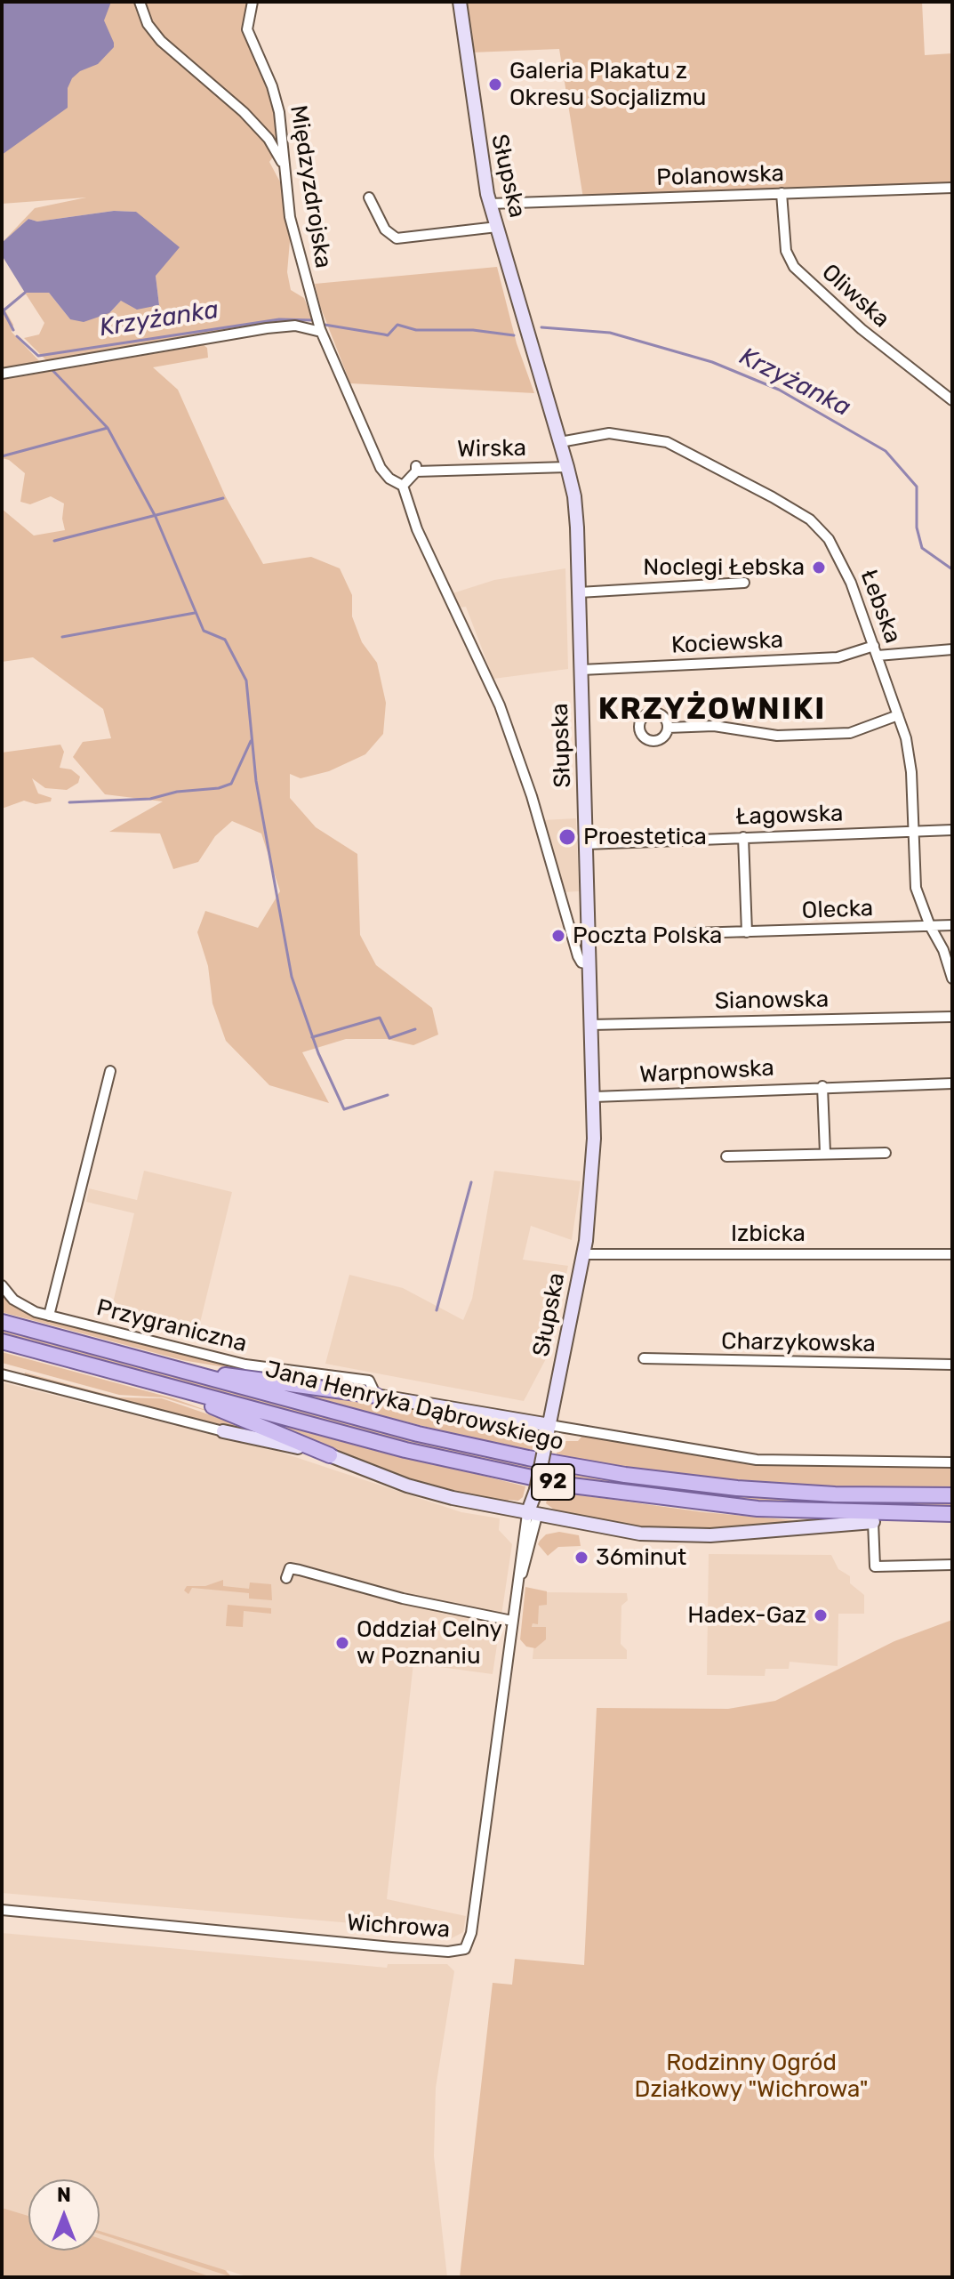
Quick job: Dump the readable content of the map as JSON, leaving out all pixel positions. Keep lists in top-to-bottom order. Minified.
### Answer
{"streets":{"main road":["Jana Henryka Dąbrowskiego","92"],"street":["Słupska","Polanowska","Międzyzdrojska","Oliwska","Wirska","Łebska","Kociewska","Łagowska","Olecka","Sianowska","Warpnowska","Izbicka","Przygraniczna","Charzykowska","Wichrowa"]},"crossings":[["Słupska","Polanowska"],["Słupska","Międzyzdrojska"],["Słupska","Wirska"],["Słupska","Łebska"],["Słupska","Kociewska"],["Słupska","Łagowska"],["Słupska","Sianowska"],["Słupska","Warpnowska"],["Słupska","Izbicka"],["Słupska","Jana Henryka Dąbrowskiego"],["Słupska","Wichrowa"],["Polanowska","Oliwska"],["Międzyzdrojska","Wirska"],["Łebska","Kociewska"],["Łebska","Łagowska"],["Łebska","Olecka"]],"districts":["KRZYŻOWNIKI"],"water":["Krzyżanka"],"parks":["Rodzinny Ogród Działkowy \"Wichrowa\""],"places":["Galeria Plakatu z Okresu Socjalizmu","Noclegi Łebska","Proestetica","Poczta Polska","36minut","Hadex-Gaz","Oddział Celny w Poznaniu"],"north":"top"}
